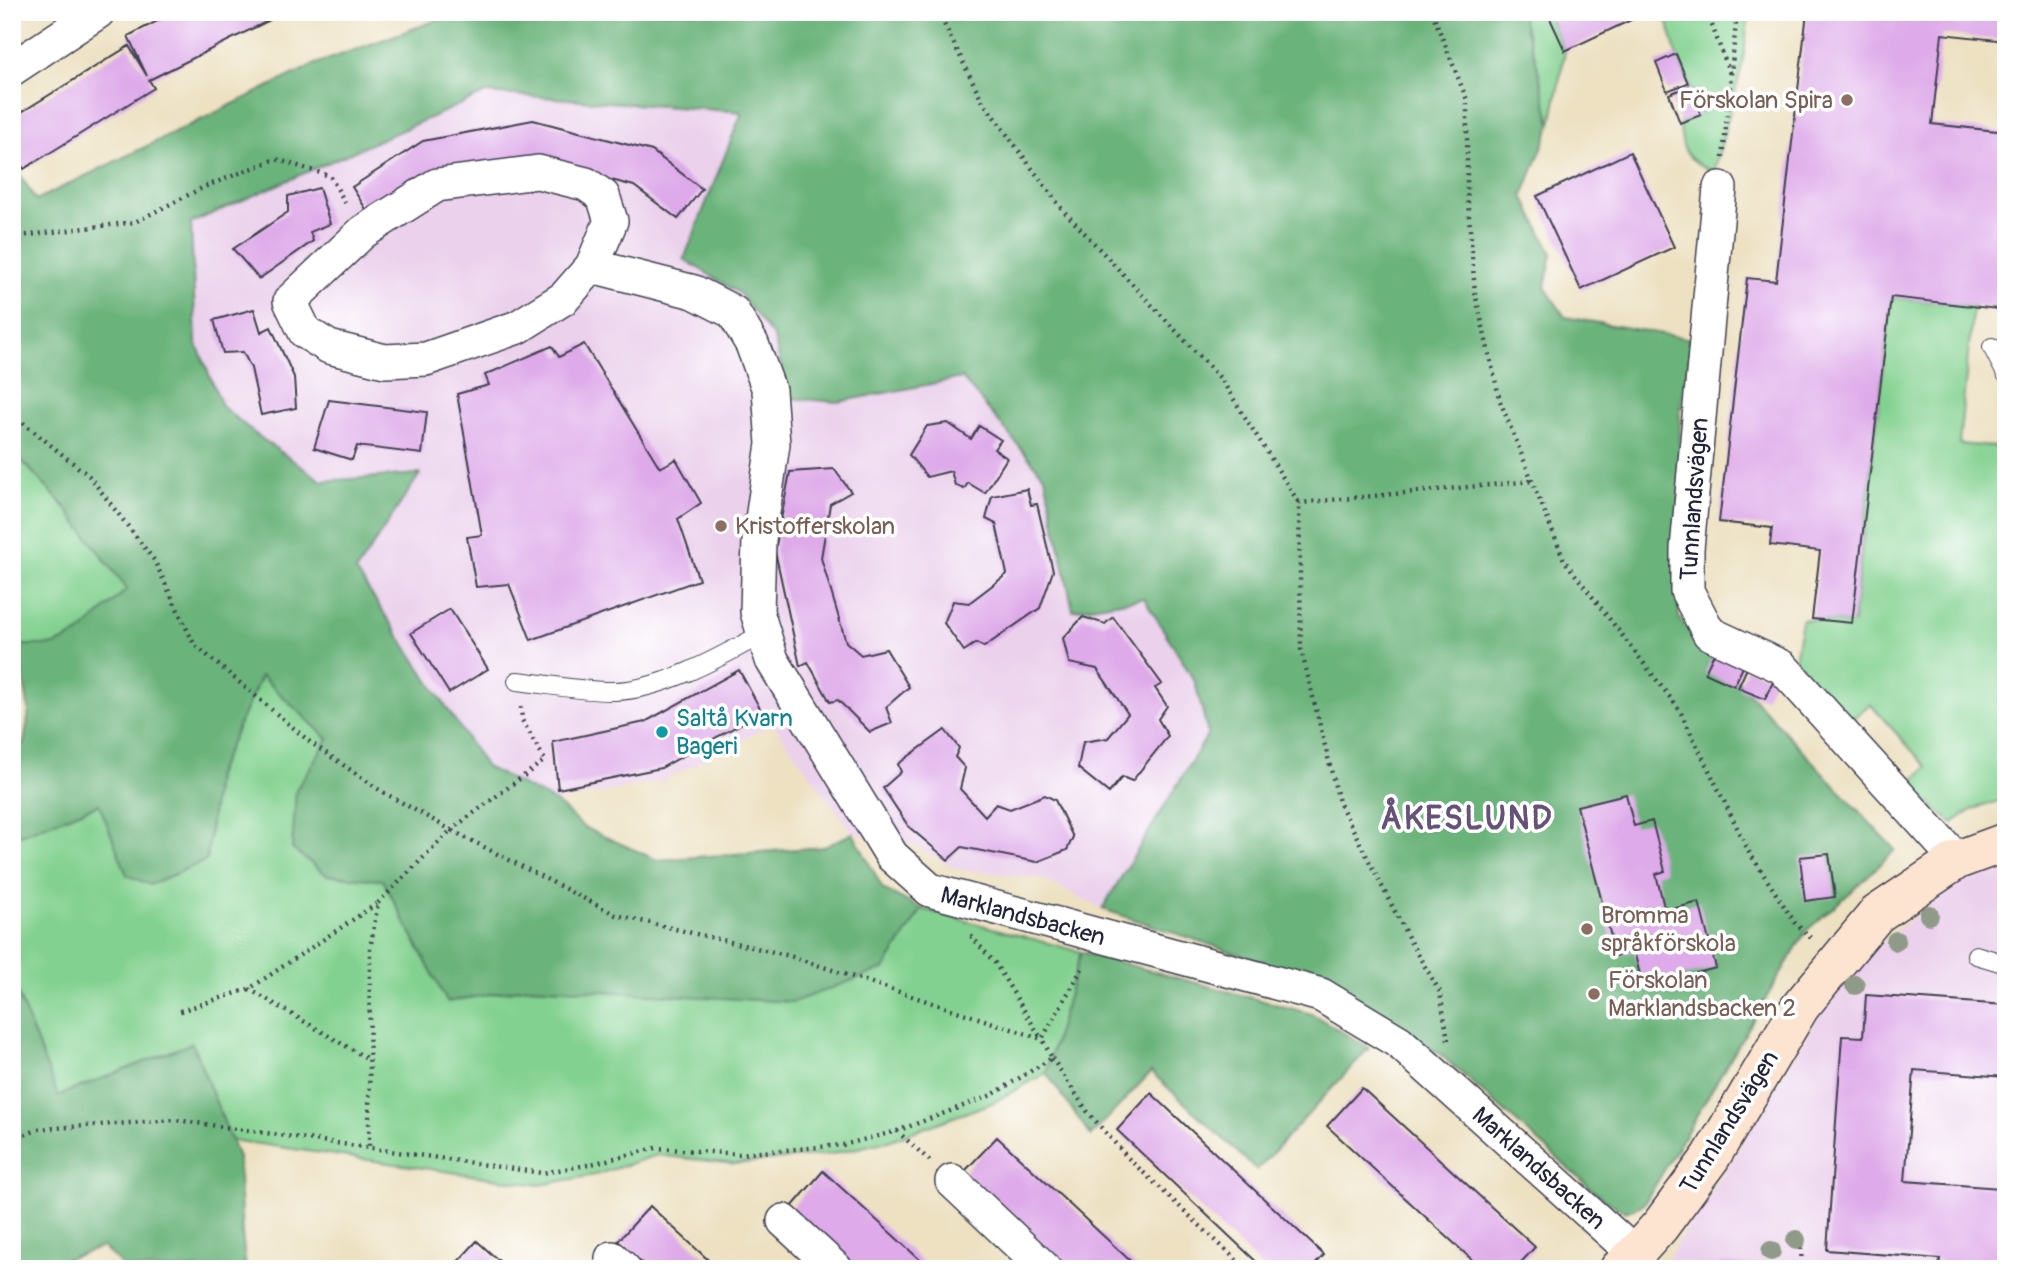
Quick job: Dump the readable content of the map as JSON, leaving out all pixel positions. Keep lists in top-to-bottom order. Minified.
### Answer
{"streets":{"street":["Tunnlandsvägen","Marklandsbacken"]},"crossings":[["Tunnlandsvägen","Marklandsbacken"]],"districts":["ÅKESLUND"],"places":["Förskolan Spira","Kristofferskolan","Saltå Kvarn Bageri","Bromma språkförskola","Förskolan Marklandsbacken 2"]}
